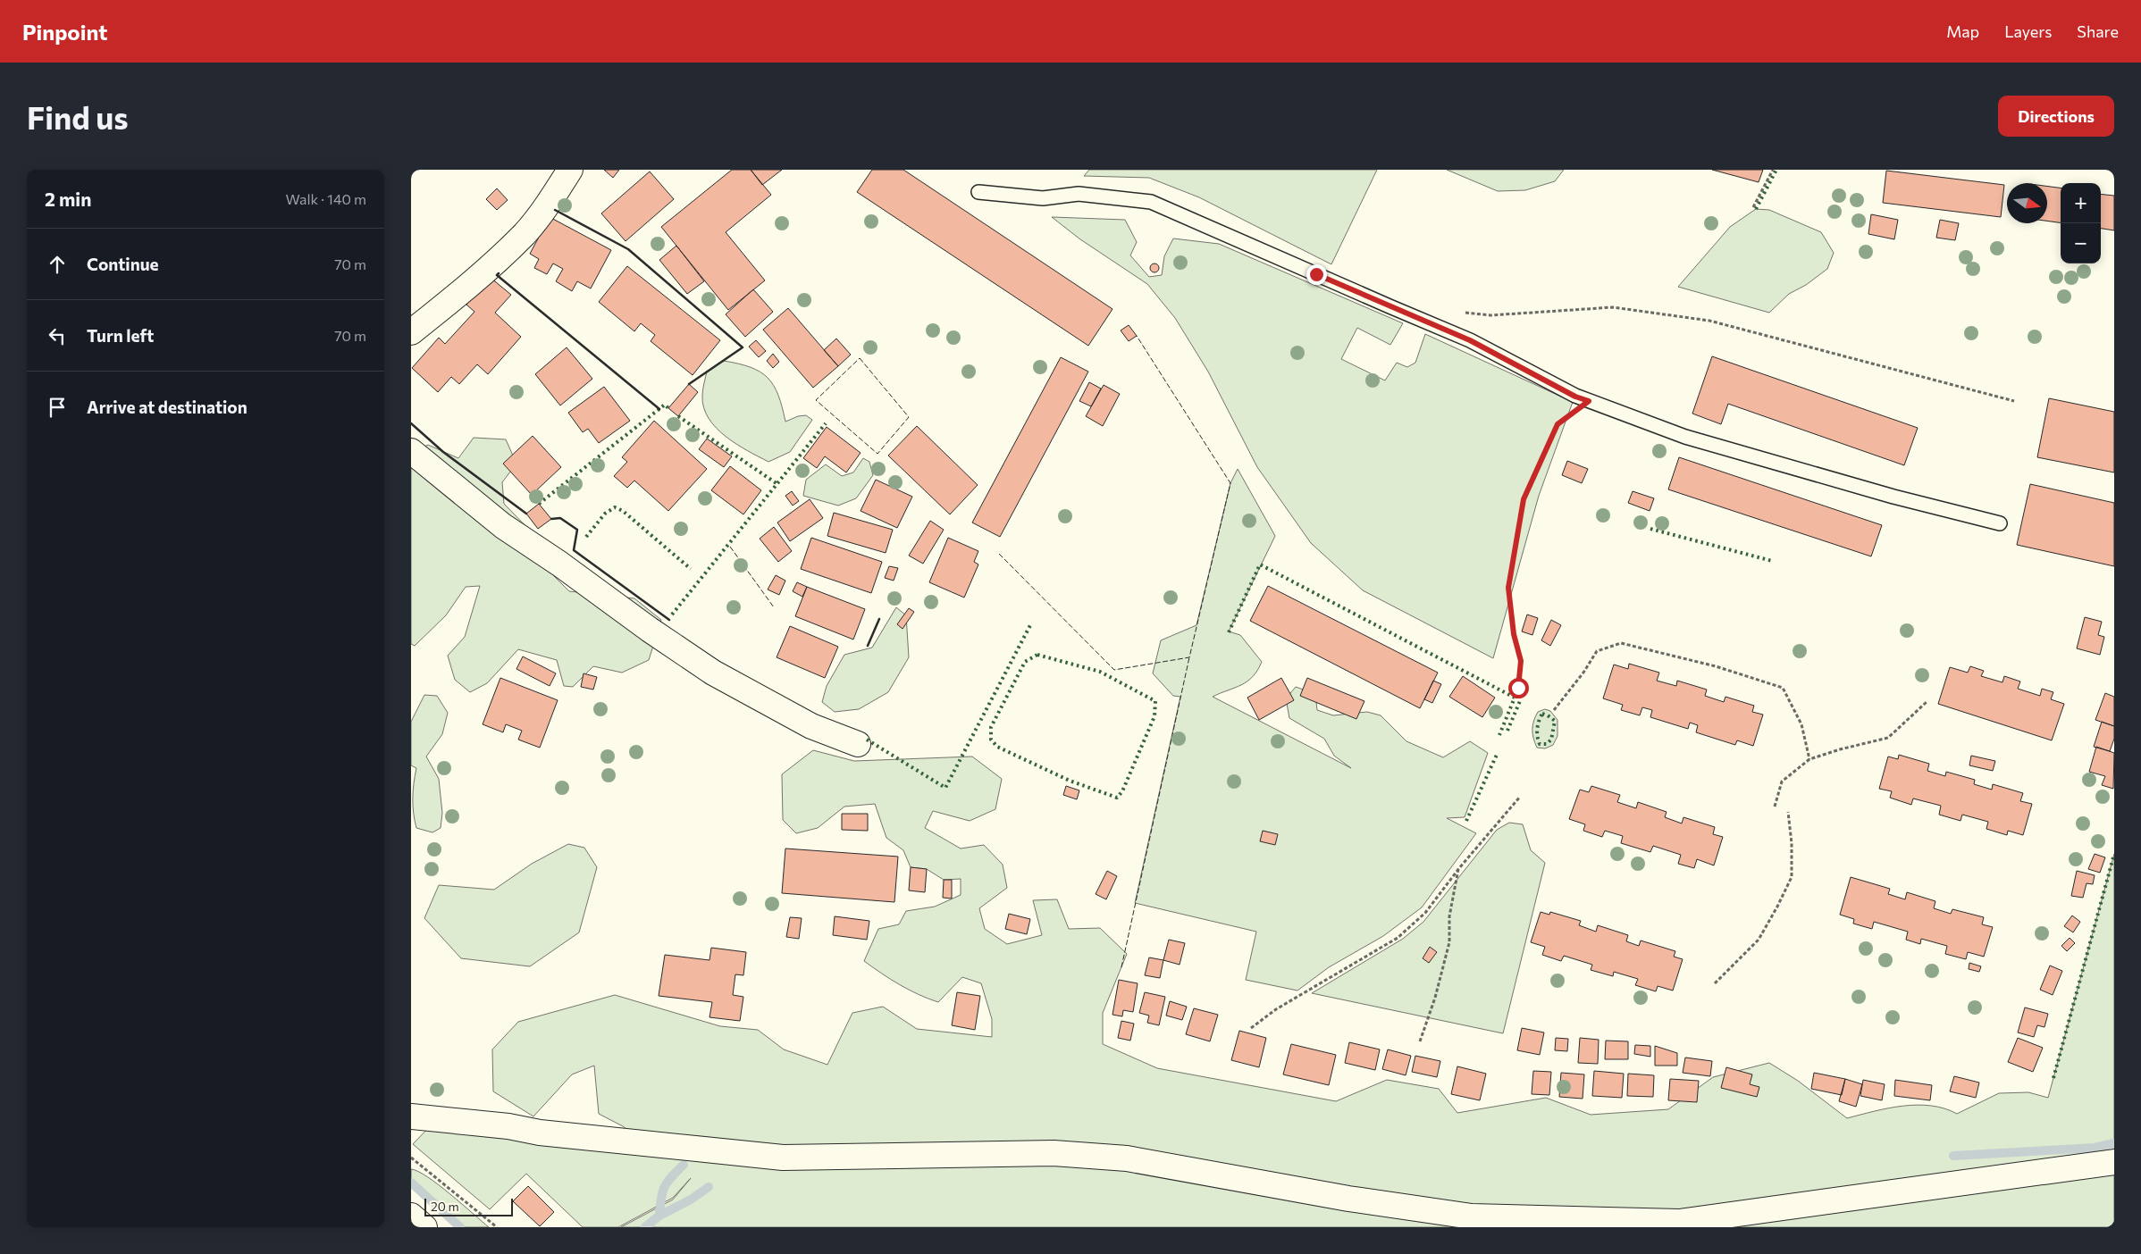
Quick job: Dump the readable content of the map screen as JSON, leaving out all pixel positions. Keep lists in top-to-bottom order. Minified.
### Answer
{"scale_bar":"20 m","north":"right","page":{"header":"Pinpoint","nav":["Map","Layers","Share"],"buttons":"Directions","title":"Find us","heading":["2 min","Walk · 140 m"],"map_buttons":["+","−"],"list":[["Continue","70 m"],["Turn left","70 m"],"Arrive at destination"],"scale":"20 m"}}
